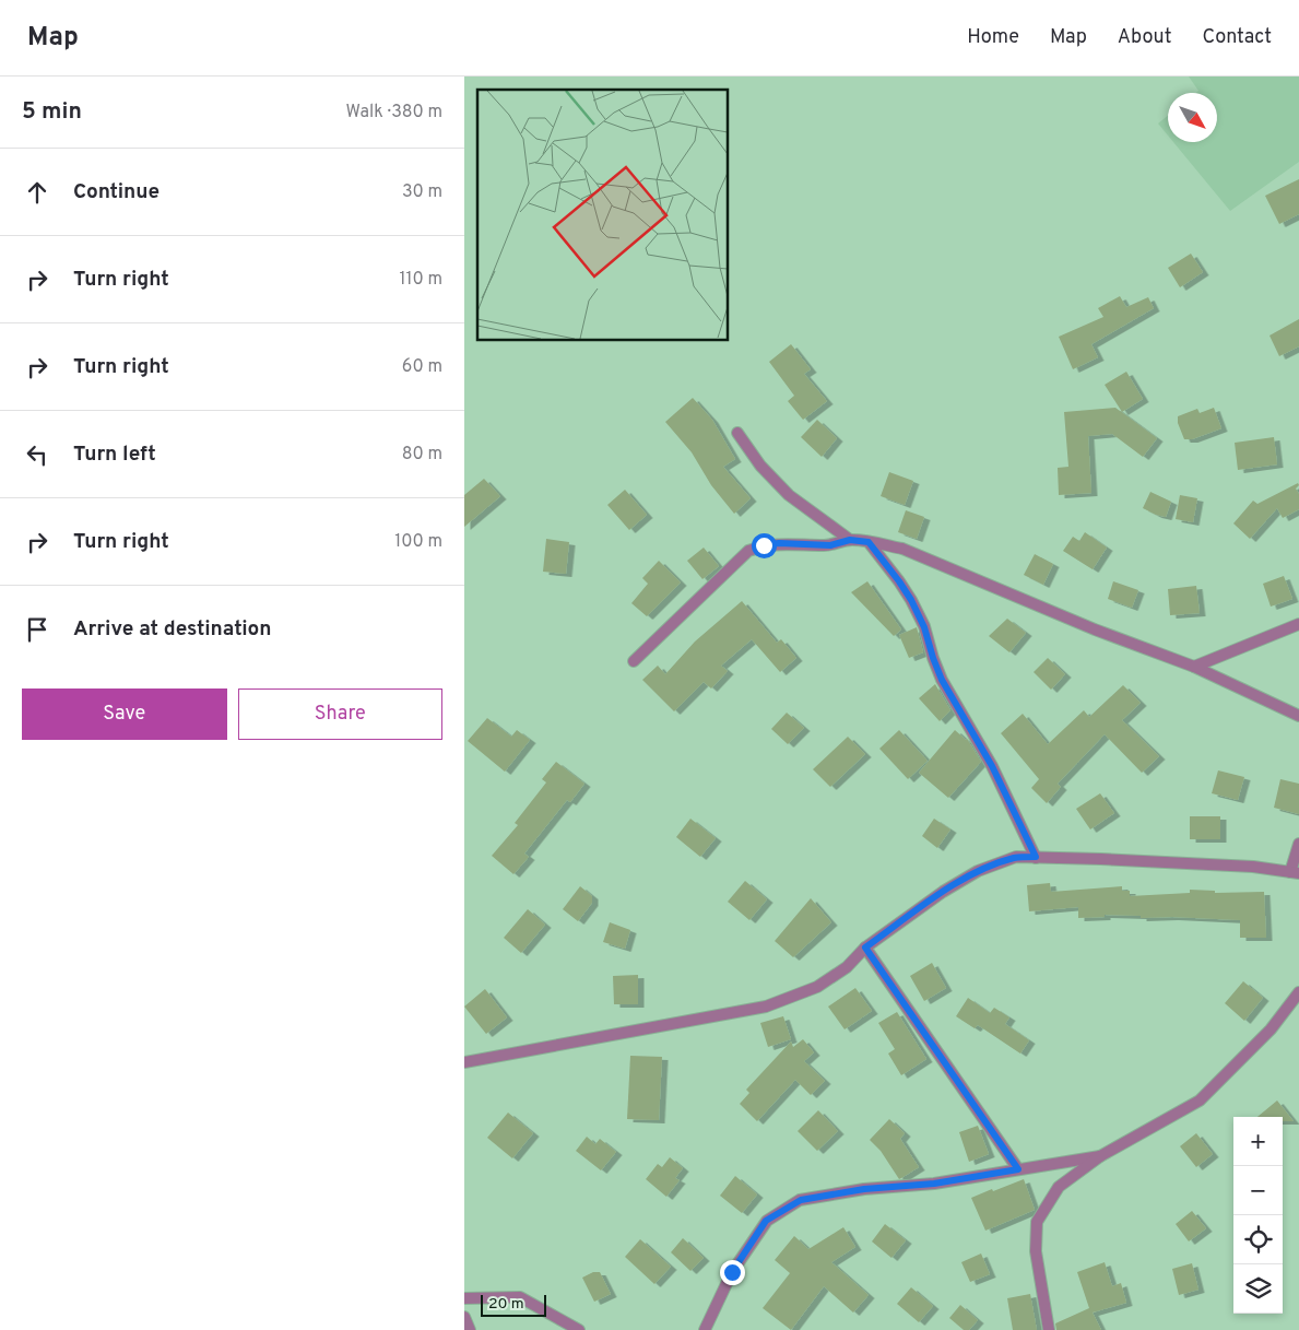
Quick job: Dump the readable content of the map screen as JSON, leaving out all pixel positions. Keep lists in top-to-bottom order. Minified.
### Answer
{"scale_bar":"20 m","north":"bottom right","page":{"header":"Map","nav":["Home","Map","About","Contact"],"heading":["5 min","Walk · 380 m"],"list":[["Continue","30 m"],["Turn right","110 m"],["Turn right","60 m"],["Turn left","80 m"],["Turn right","100 m"],"Arrive at destination"],"buttons":["Save","Share"],"map_buttons":["+","−"],"scale":"20 m"}}
